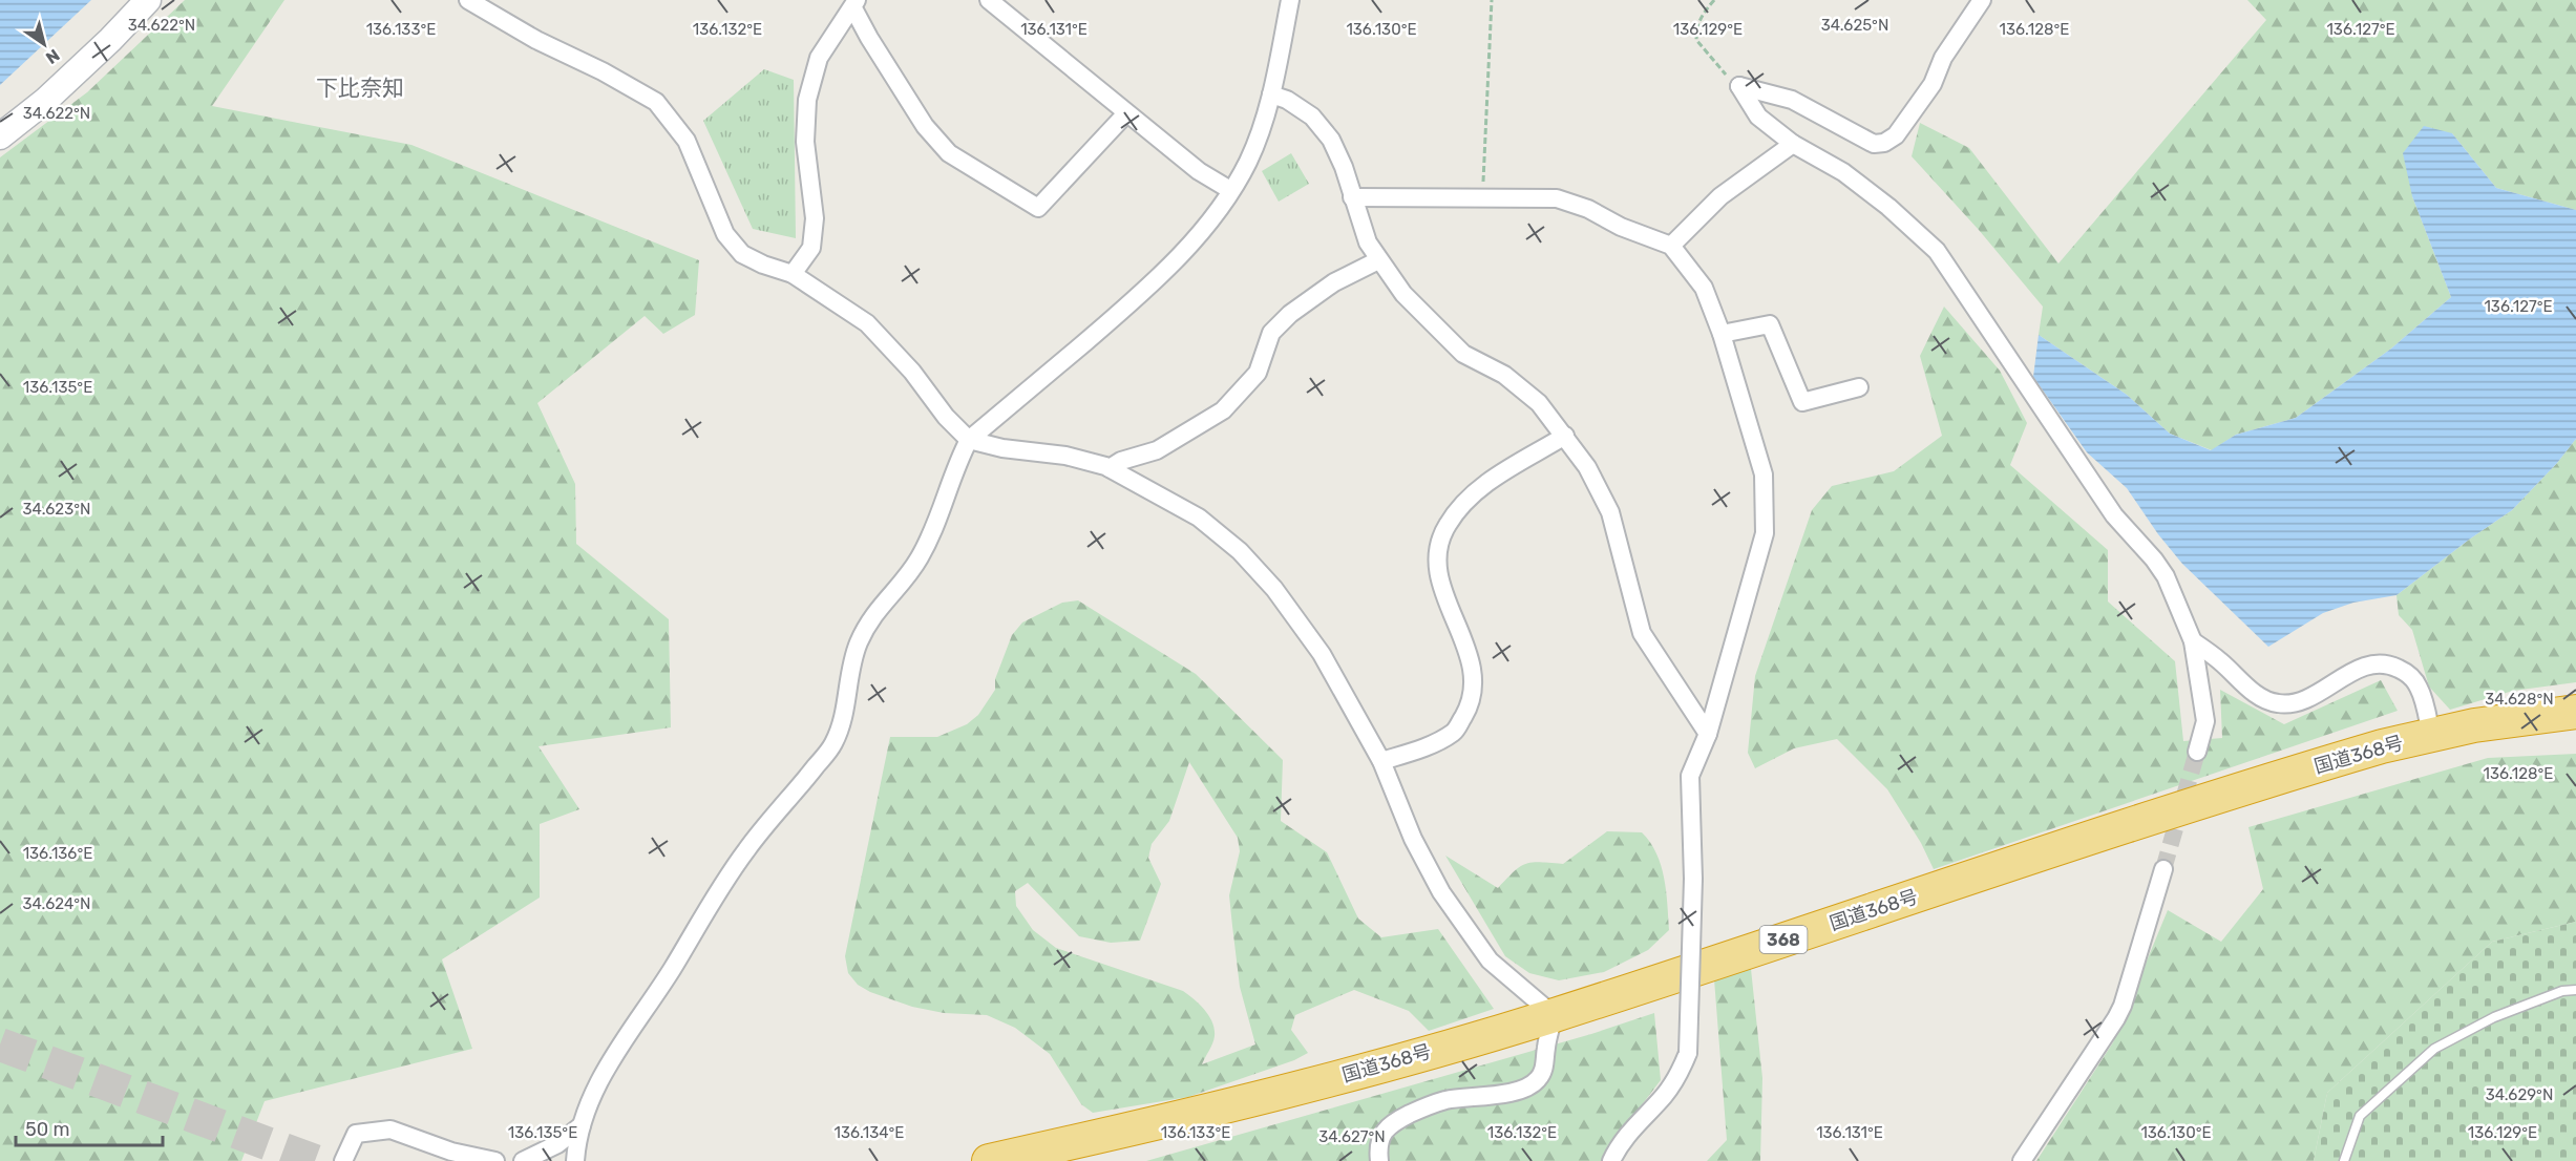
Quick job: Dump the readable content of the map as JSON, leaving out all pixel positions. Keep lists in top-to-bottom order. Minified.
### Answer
{"streets":{"highway":["国道368号","368"]},"districts":["下比奈知"],"scale_bar":"50 m","north":"bottom right","coordinates":["34.622°N","34.625°N","136.133°E","136.132°E","136.131°E","136.130°E","136.129°E","136.128°E","136.127°E","136.135°E","34.623°N","34.628°N","136.136°E","34.624°N","34.629°N","136.134°E","34.627°N"]}
